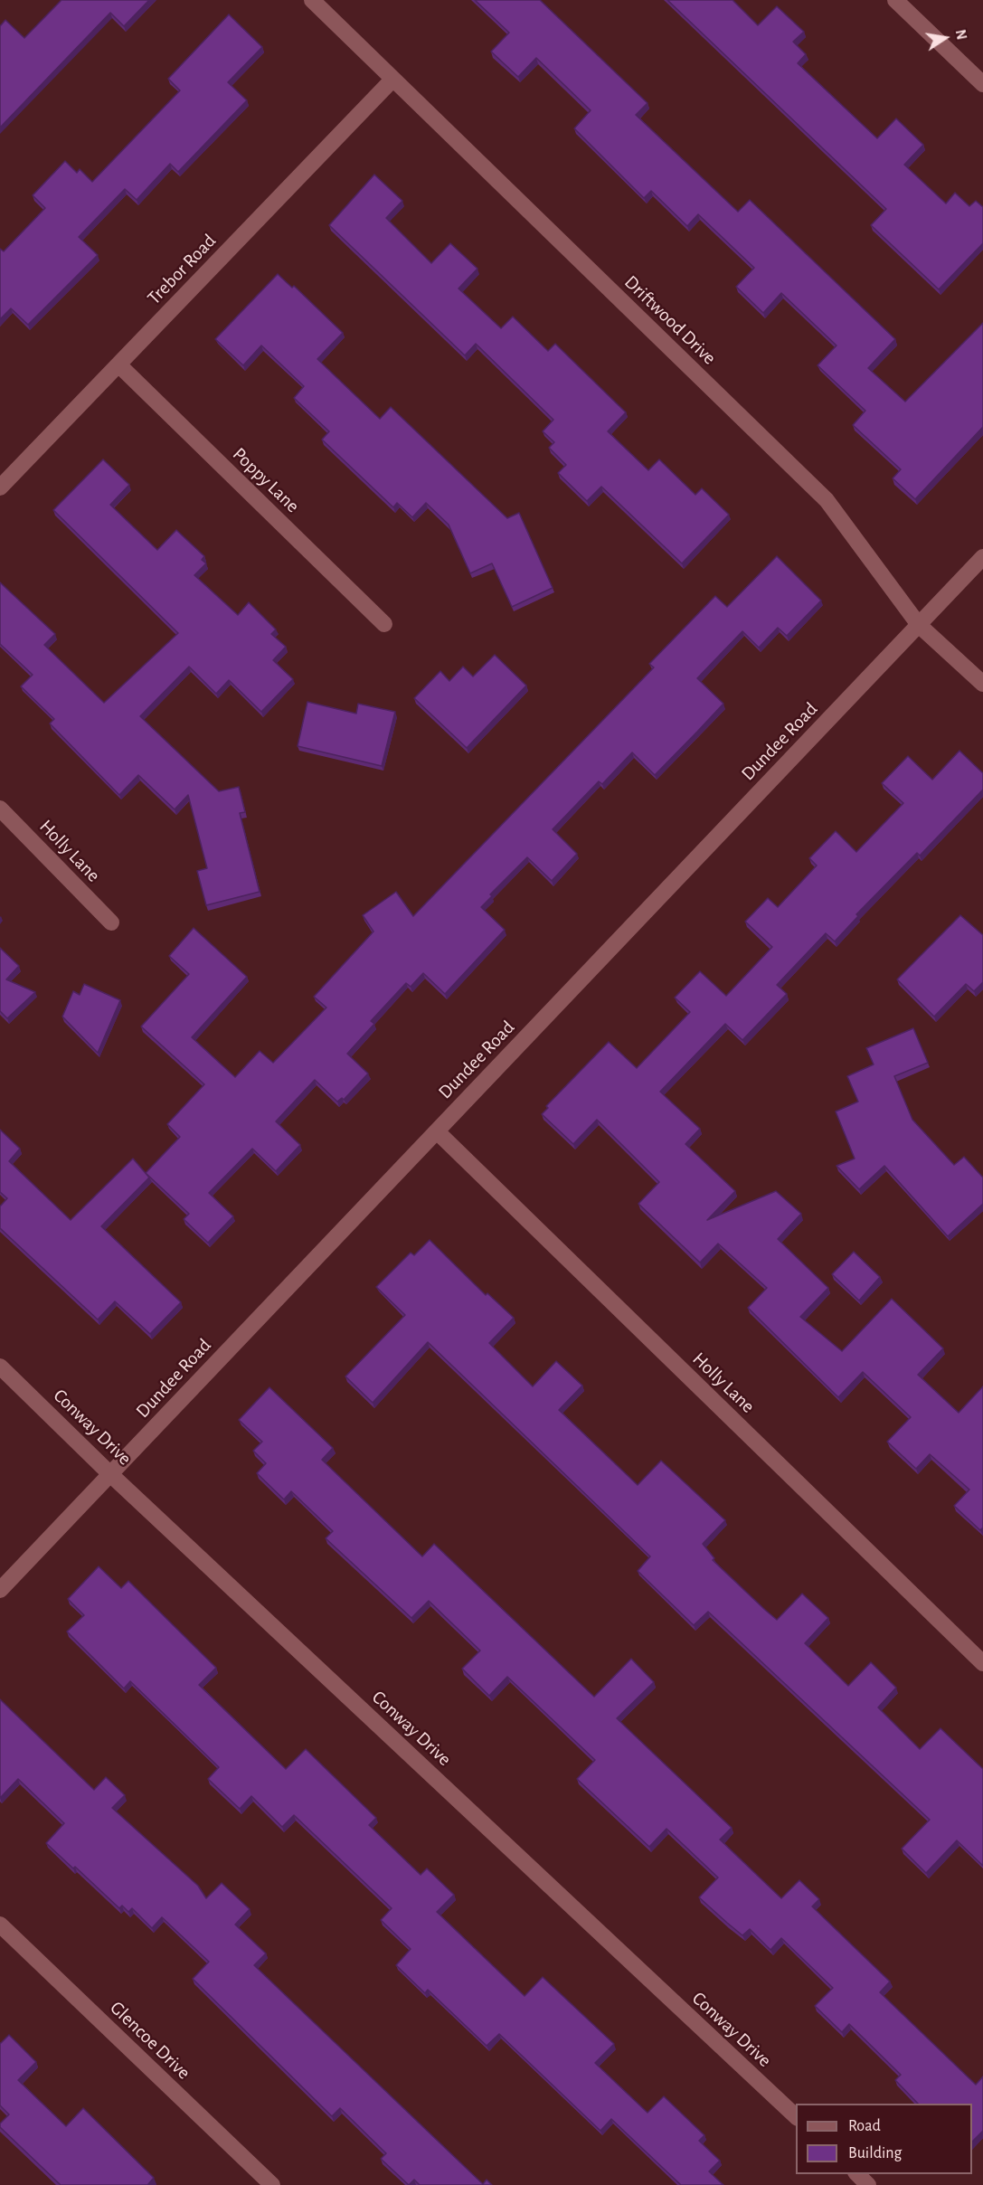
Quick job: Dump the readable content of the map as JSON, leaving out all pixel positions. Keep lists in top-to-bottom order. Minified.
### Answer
{"streets":{"street":["Trebor Road","Driftwood Drive","Poppy Lane","Dundee Road","Holly Lane","Conway Drive","Glencoe Drive"]},"crossings":[["Trebor Road","Driftwood Drive"],["Trebor Road","Poppy Lane"],["Driftwood Drive","Dundee Road"],["Dundee Road","Holly Lane"],["Dundee Road","Conway Drive"]],"legend":["Road","Building"],"north":"right"}
